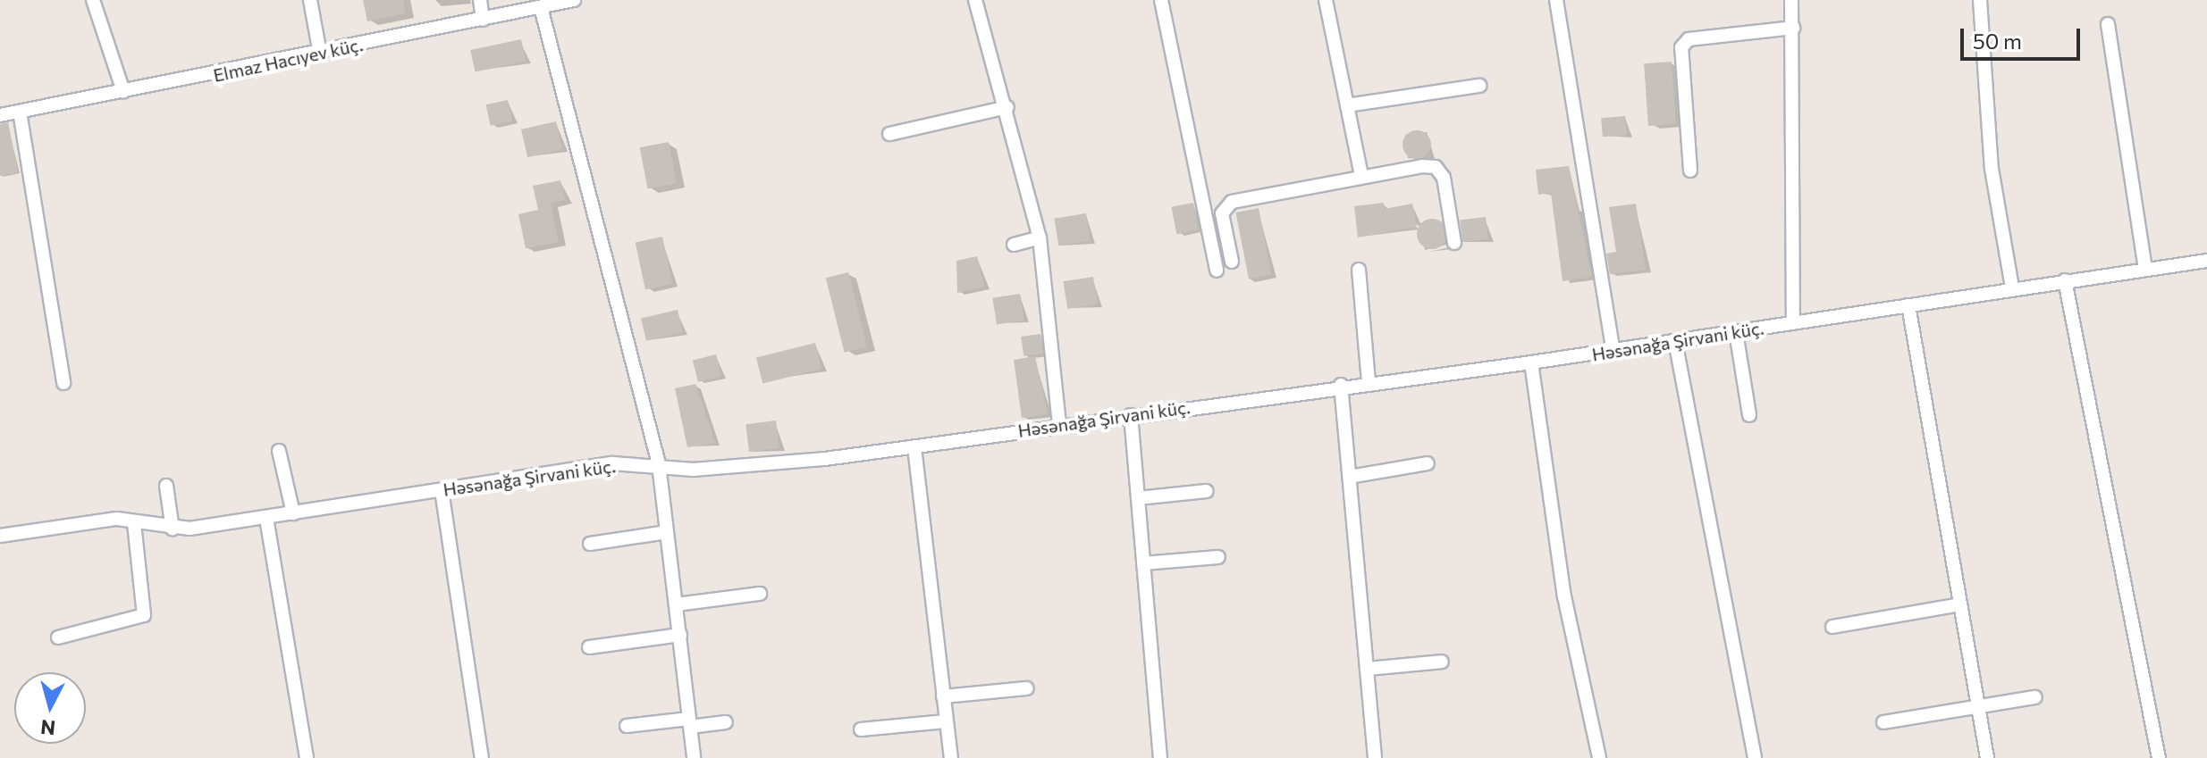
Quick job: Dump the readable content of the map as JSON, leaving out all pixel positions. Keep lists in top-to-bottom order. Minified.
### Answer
{"streets":{"street":["Elmaz Hacıyev küç.","Həsənağa Şirvani küç."]},"scale_bar":"50 m","north":"bottom"}
